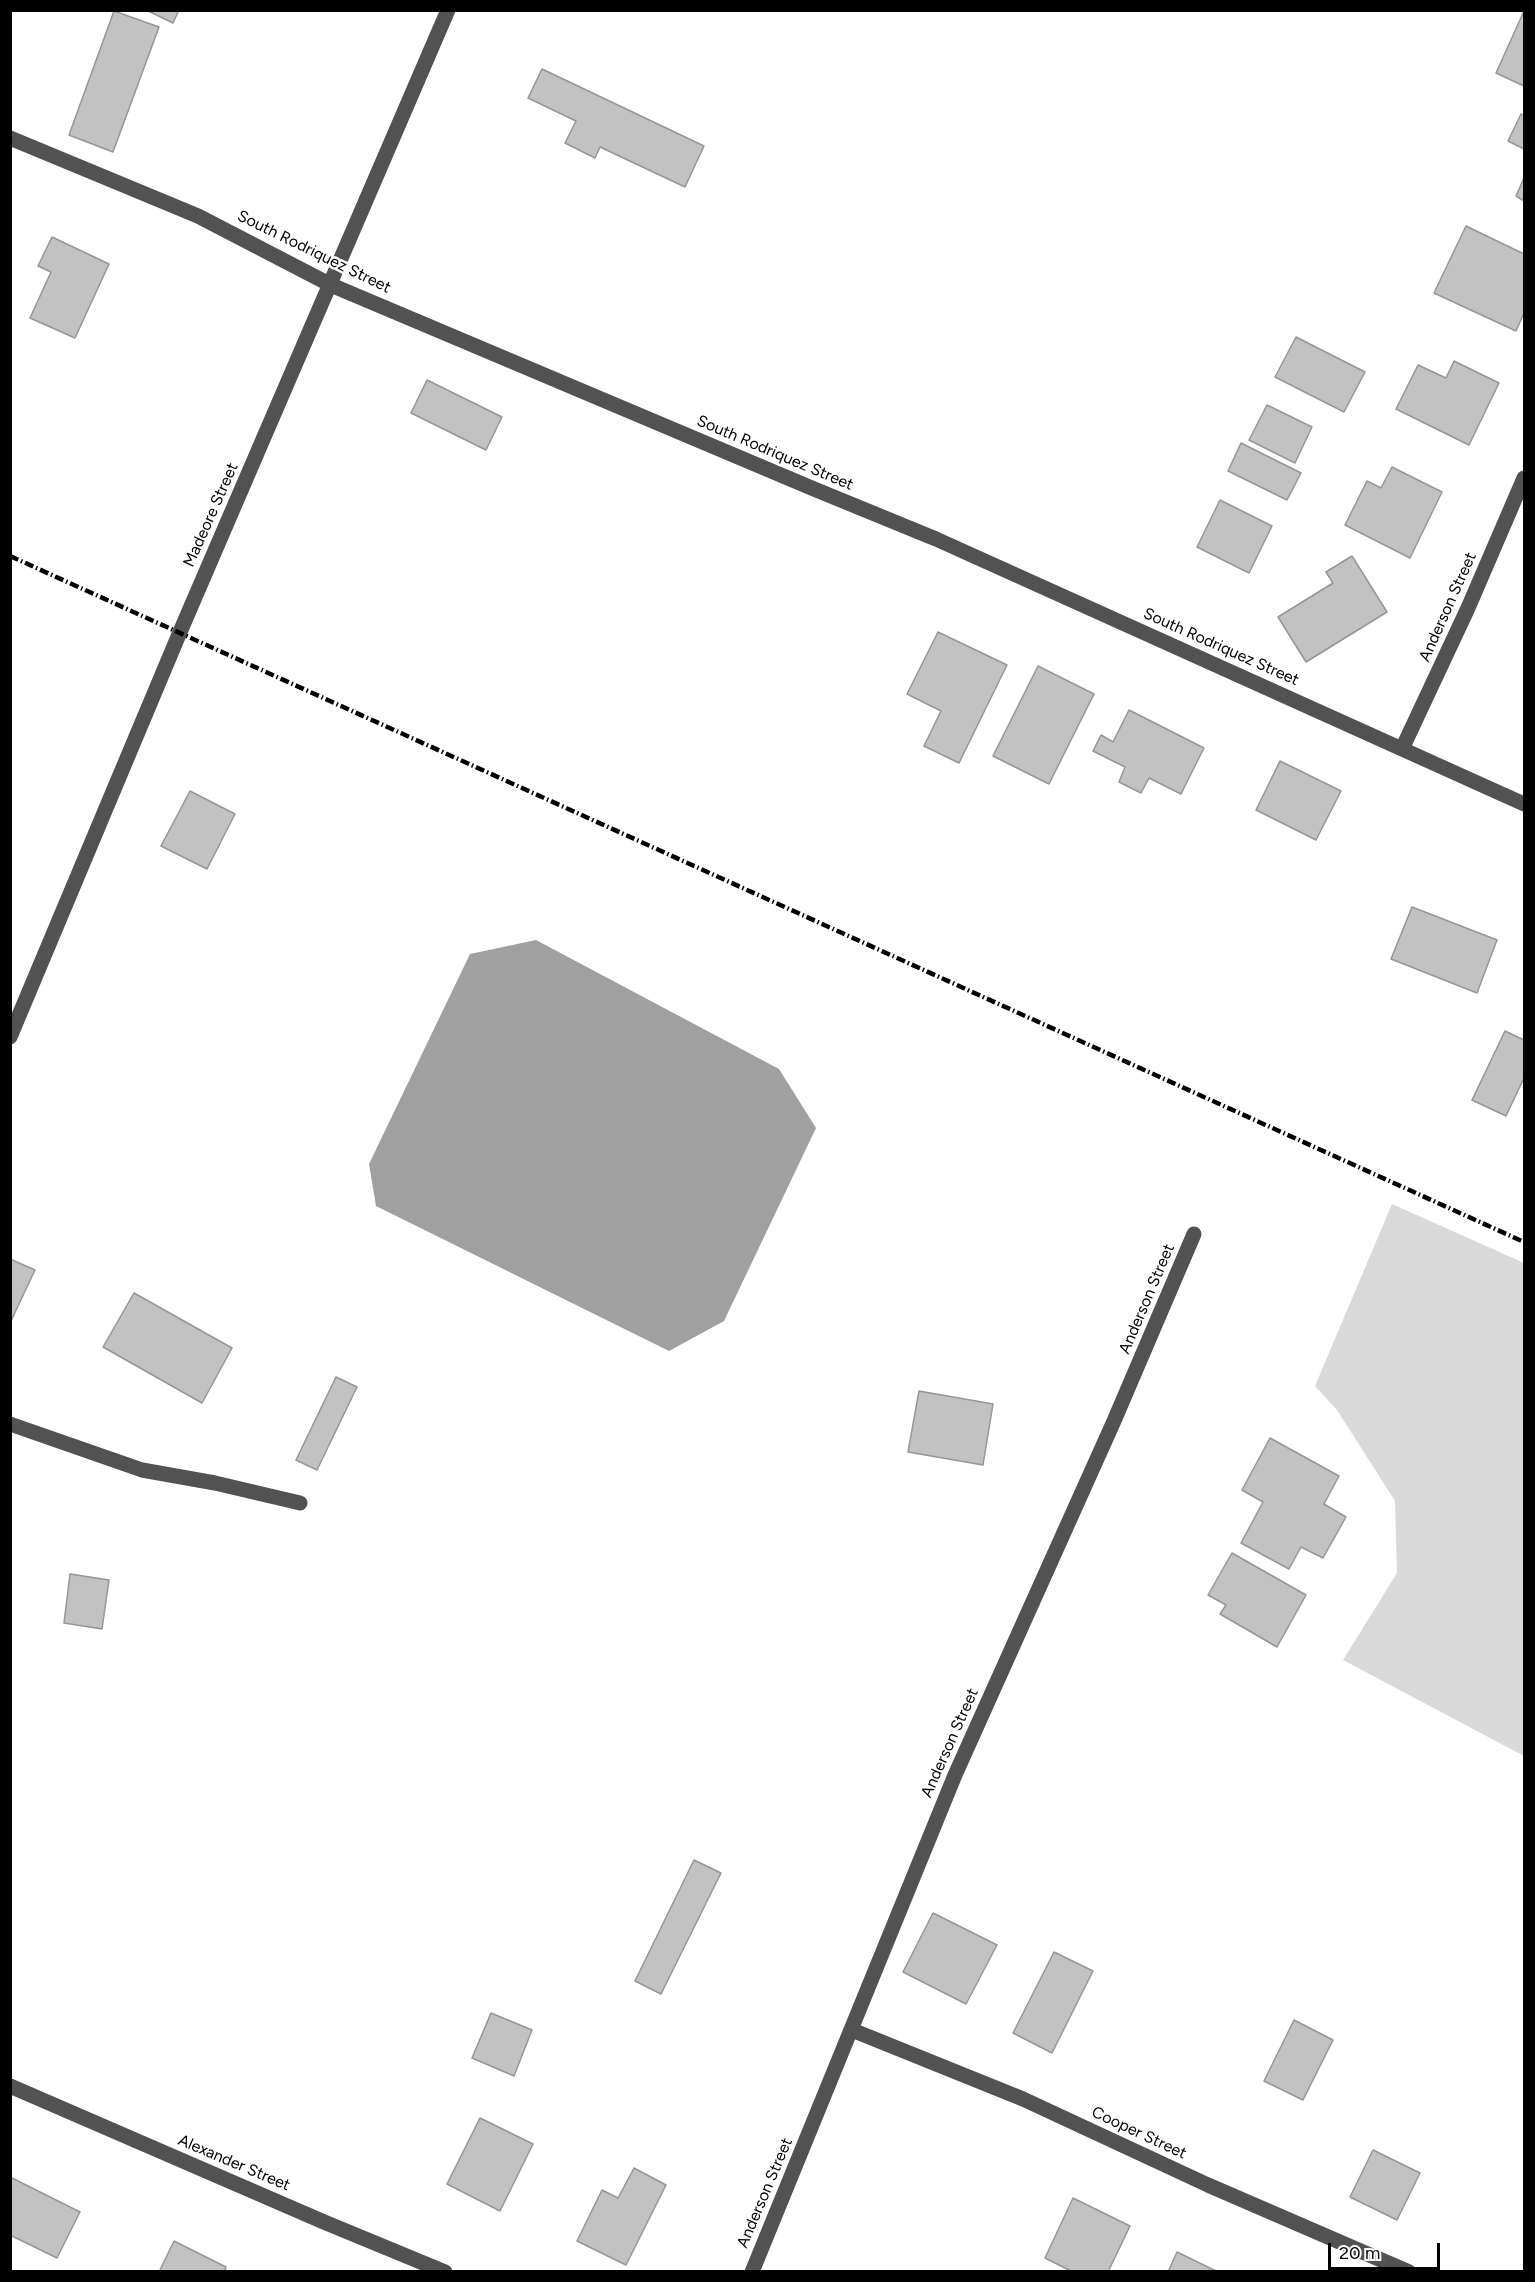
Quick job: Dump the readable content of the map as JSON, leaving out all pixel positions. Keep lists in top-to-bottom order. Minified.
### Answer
{"streets":{"street":["South Rodriquez Street","Madeore Street","Anderson Street","Cooper Street","Alexander Street"]},"crossings":[["South Rodriquez Street","Madeore Street"],["South Rodriquez Street","Anderson Street"],["Anderson Street","Cooper Street"]],"scale_bar":"20 m"}
